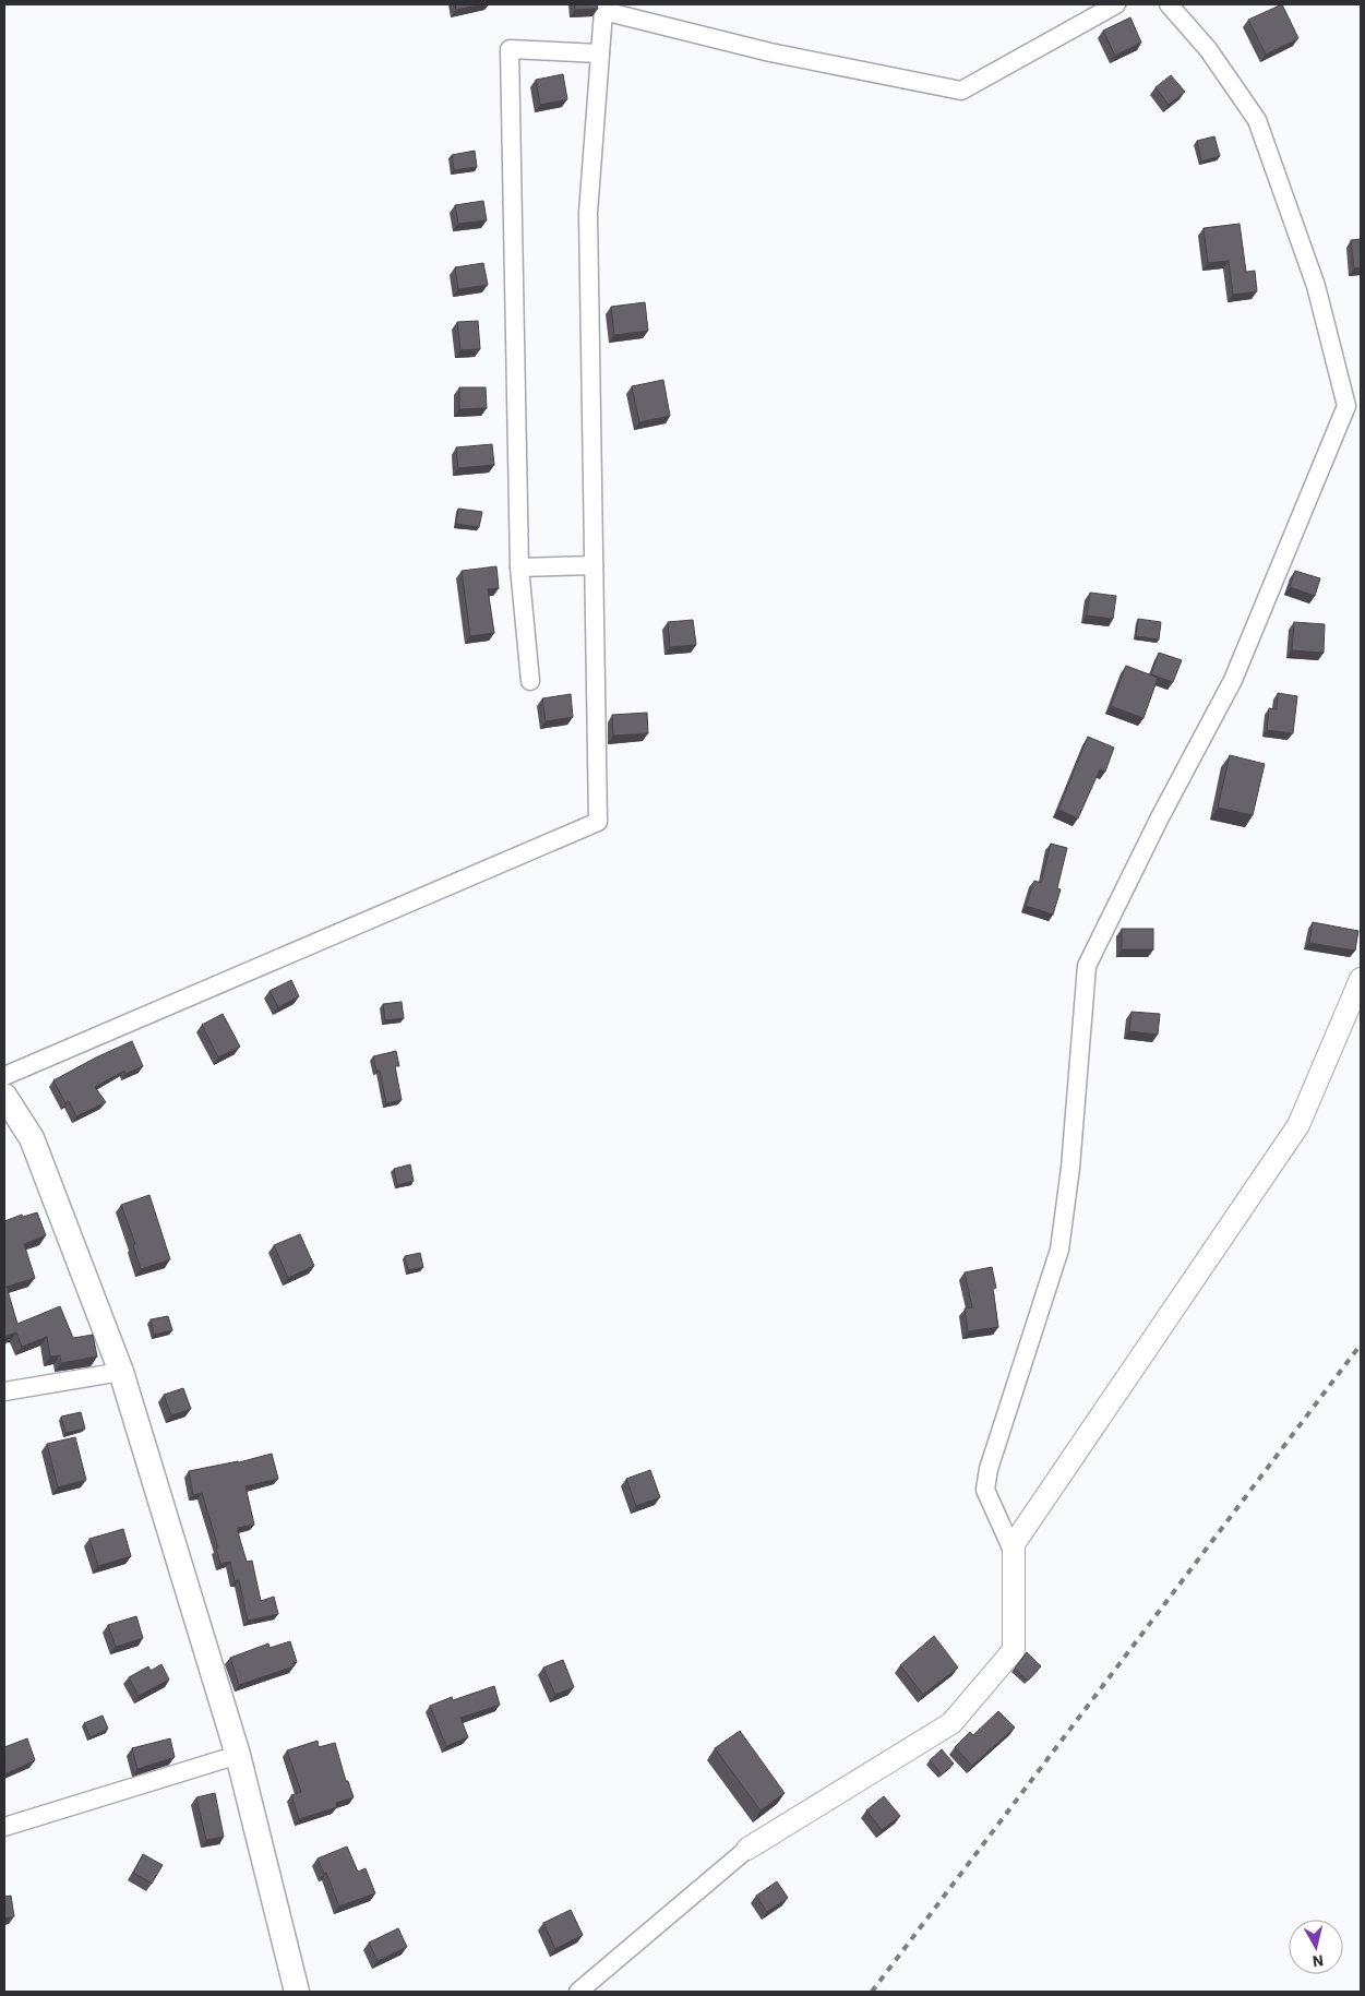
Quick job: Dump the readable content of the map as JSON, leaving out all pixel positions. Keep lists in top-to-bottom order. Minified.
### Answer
{"north":"bottom"}
